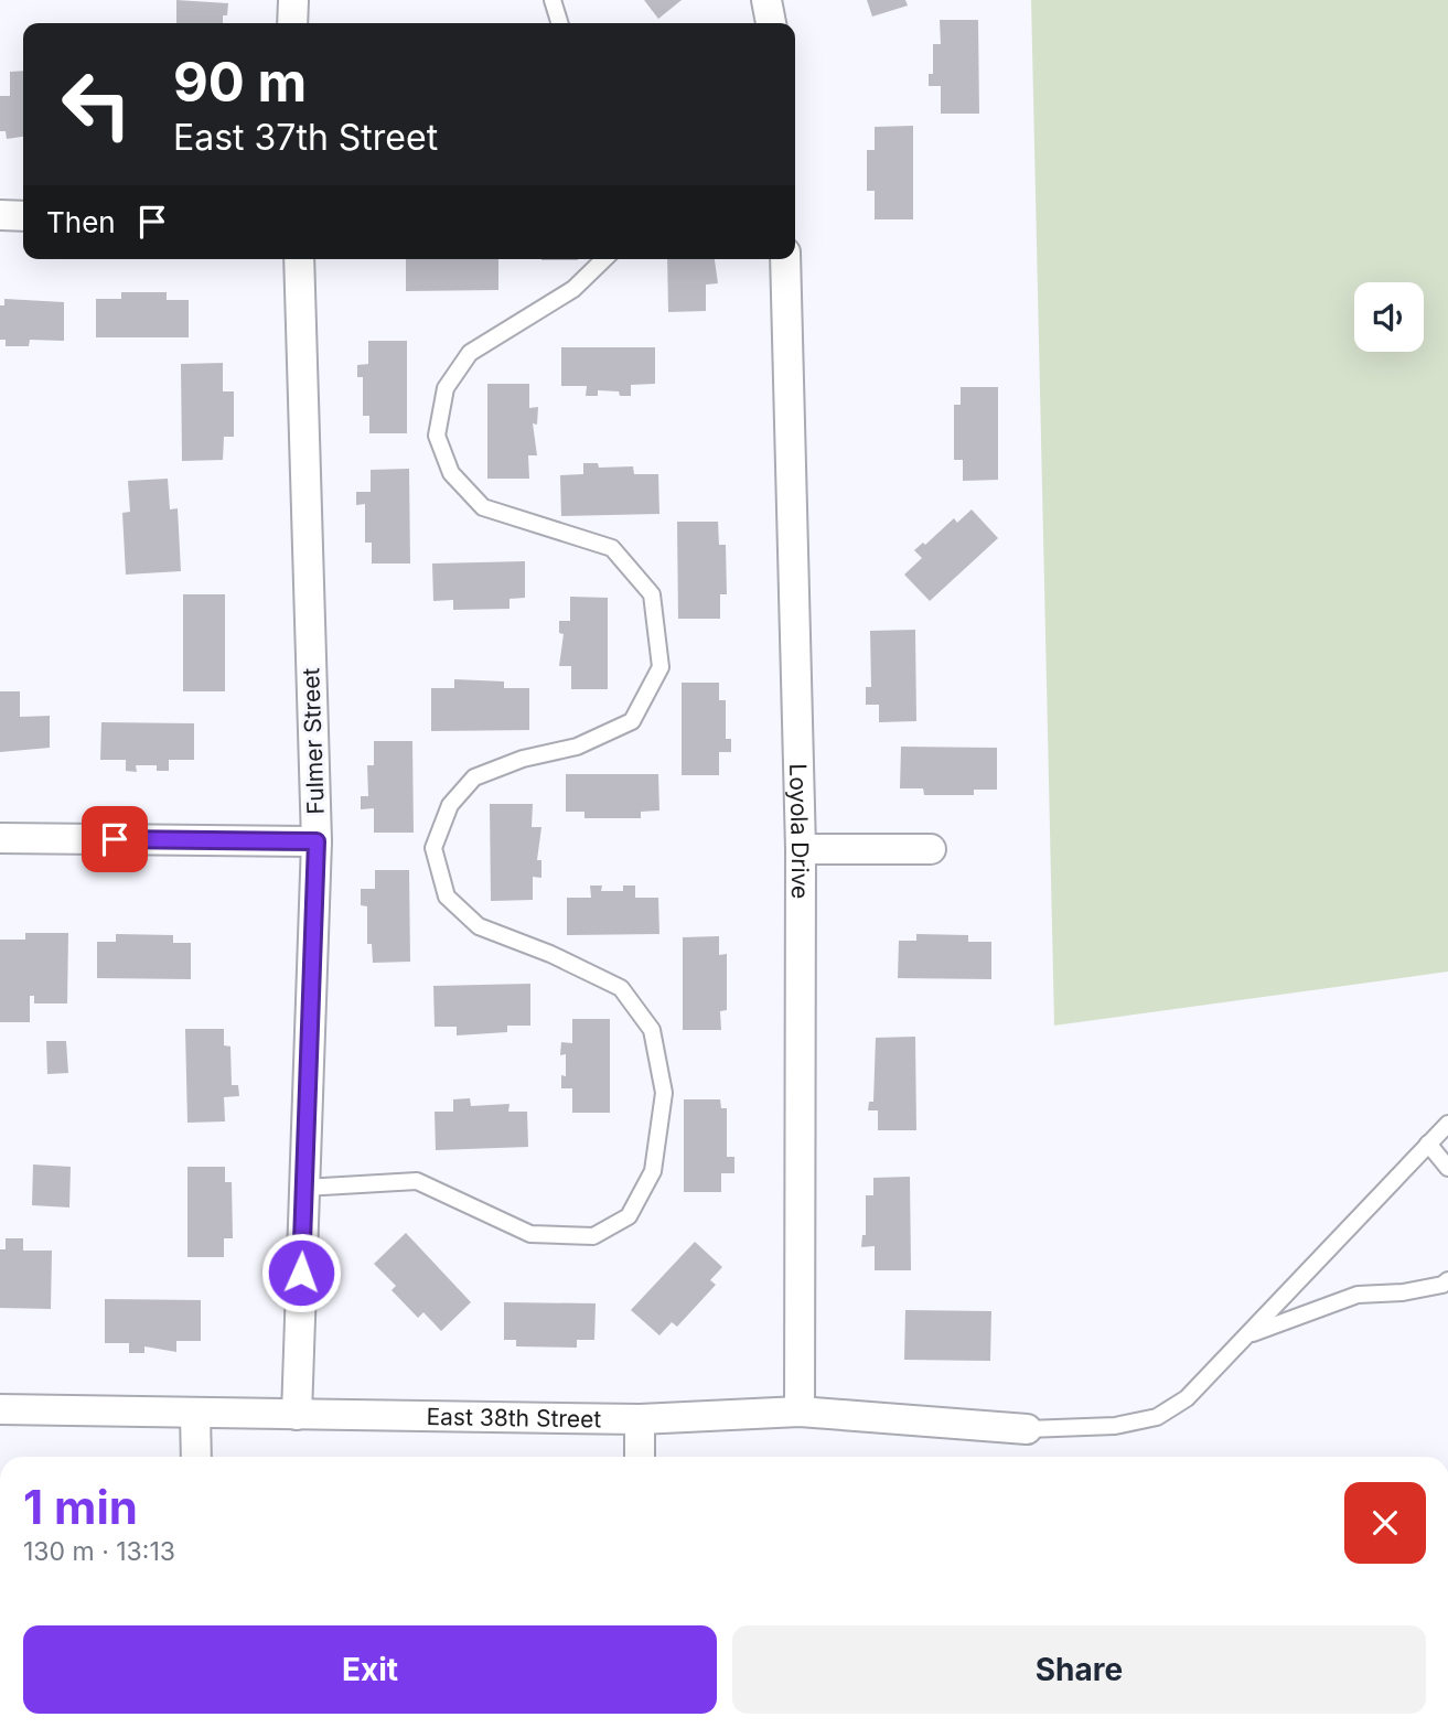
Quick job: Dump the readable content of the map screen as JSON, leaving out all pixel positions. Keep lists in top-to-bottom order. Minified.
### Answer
{"streets":{"street":["Fulmer Street","Loyola Drive","East 38th Street"]},"crossings":[["Fulmer Street","East 38th Street"],["Loyola Drive","East 38th Street"]],"page":{"turn":["90 m","East 37th Street"],"then":"Then","heading":["1 min","130 m · 13:13"],"buttons":["Exit","Share"]}}
